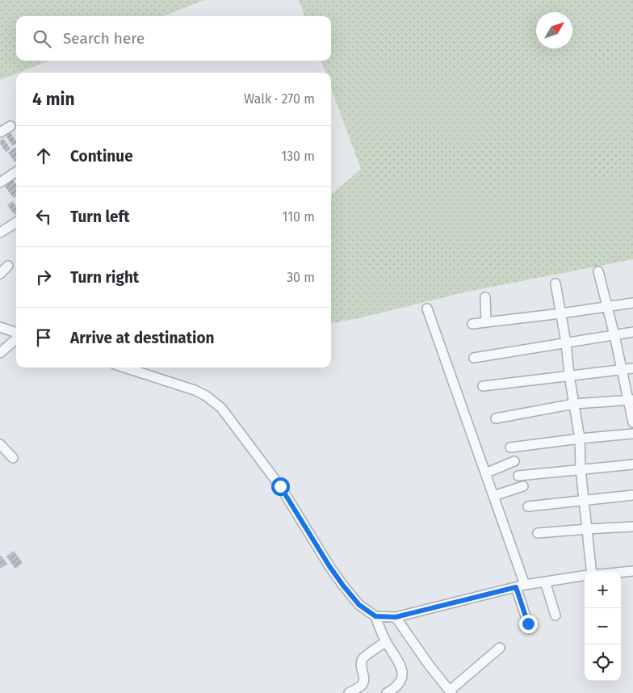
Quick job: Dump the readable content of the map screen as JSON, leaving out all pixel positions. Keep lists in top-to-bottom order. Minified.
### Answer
{"north":"top right","page":{"search":"Search here","heading":["4 min","Walk · 270 m"],"list":[["Continue","130 m"],["Turn left","110 m"],["Turn right","30 m"],"Arrive at destination"],"map_buttons":["+","−"]}}
